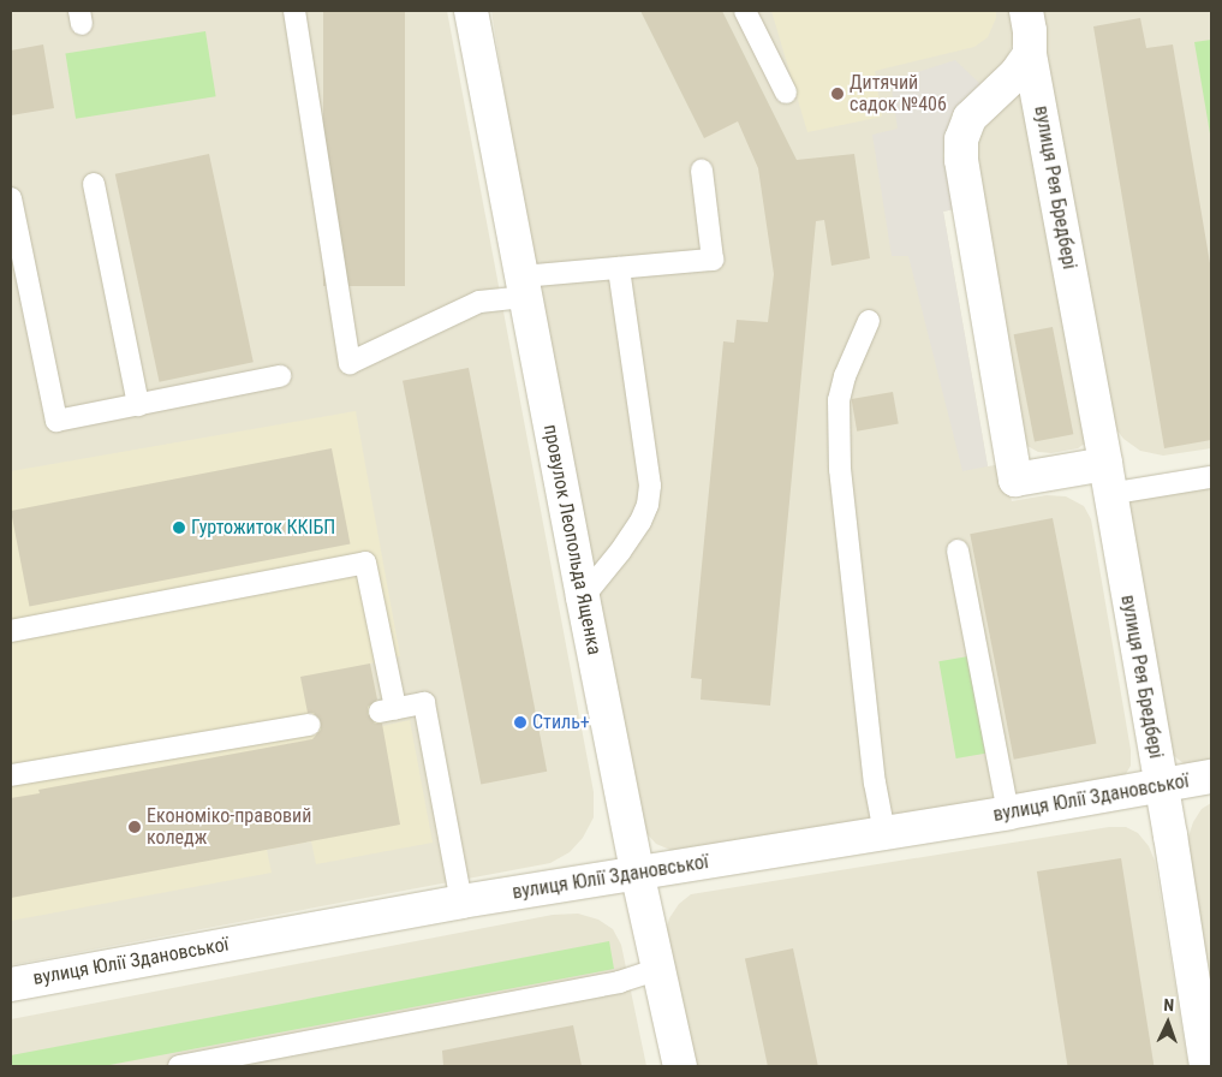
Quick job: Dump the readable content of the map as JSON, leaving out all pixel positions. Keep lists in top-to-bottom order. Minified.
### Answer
{"streets":{"street":["вулиця Рея Бредбері","провулок Леопольда Ященка","вулиця Юлії Здановської"]},"crossings":[["вулиця Рея Бредбері","вулиця Юлії Здановської"],["провулок Леопольда Ященка","вулиця Юлії Здановської"]],"places":["Дитячий садок №406","Гуртожиток ККІБП","Стиль+","Економіко-правовий коледж"],"north":"top"}
